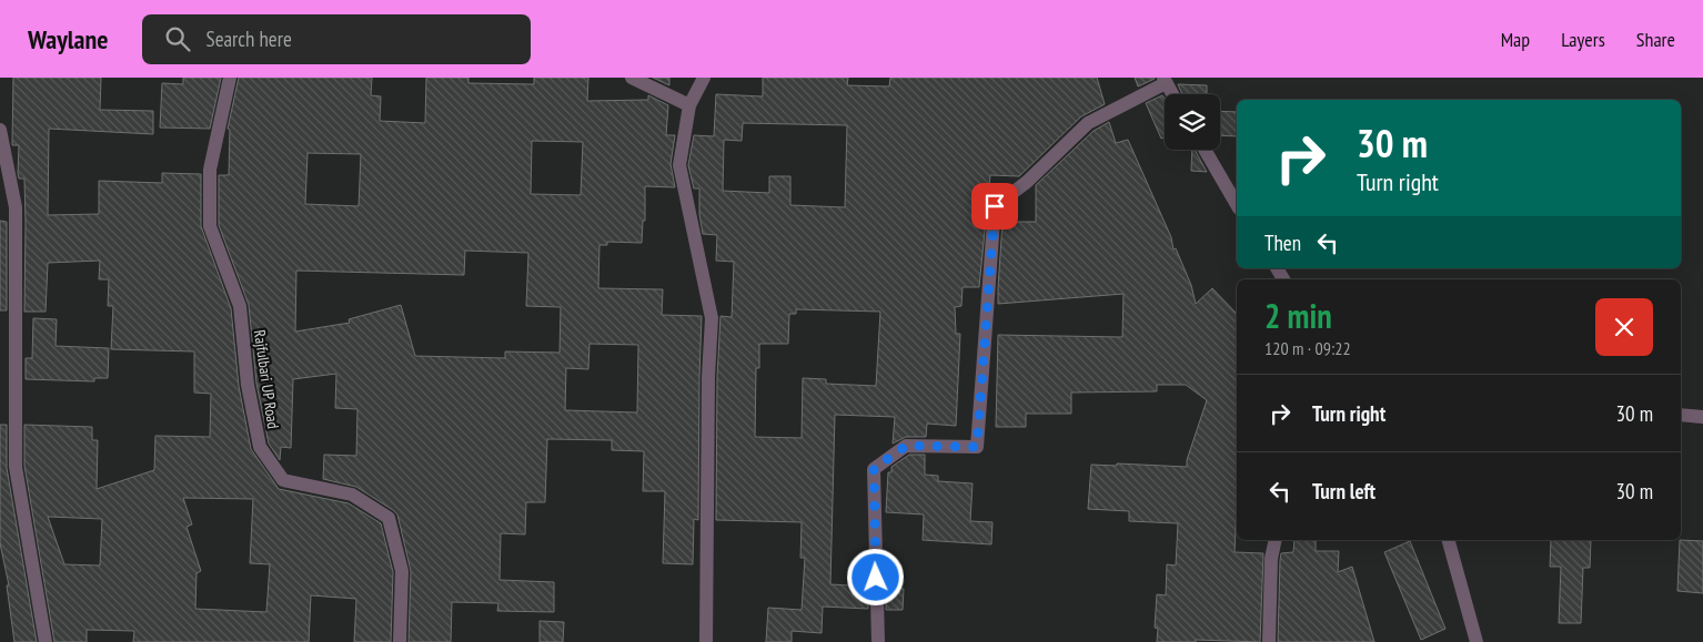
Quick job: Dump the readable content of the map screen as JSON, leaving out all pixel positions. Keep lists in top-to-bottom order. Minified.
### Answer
{"streets":{"street":["Rajfulbari UP Road"]},"page":{"header":"Waylane","search":"Search here","nav":["Map","Layers","Share"],"turn":["30 m","Turn right"],"then":"Then","heading":["2 min","120 m · 09:22"],"list":[{"name":"Turn right","value":"30 m"},{"name":"Turn left","value":"30 m"}]}}
